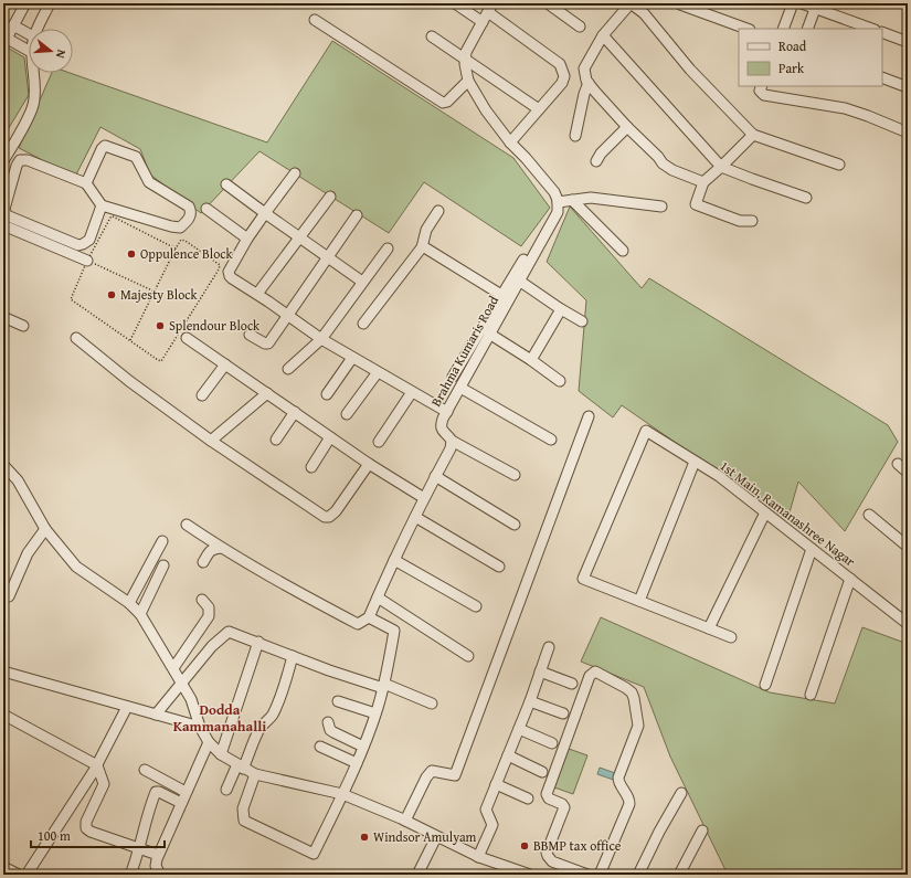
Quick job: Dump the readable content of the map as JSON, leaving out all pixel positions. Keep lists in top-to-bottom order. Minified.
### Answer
{"streets":{"street":["Brahma Kumaris Road","1st Main, Ramanashree Nagar"]},"districts":["Dodda Kammanahalli"],"places":["Oppulence Block","Majesty Block","Splendour Block","Windsor Amulyam","BBMP tax office"],"legend":["Road","Park"],"scale_bar":"100 m","north":"right"}
